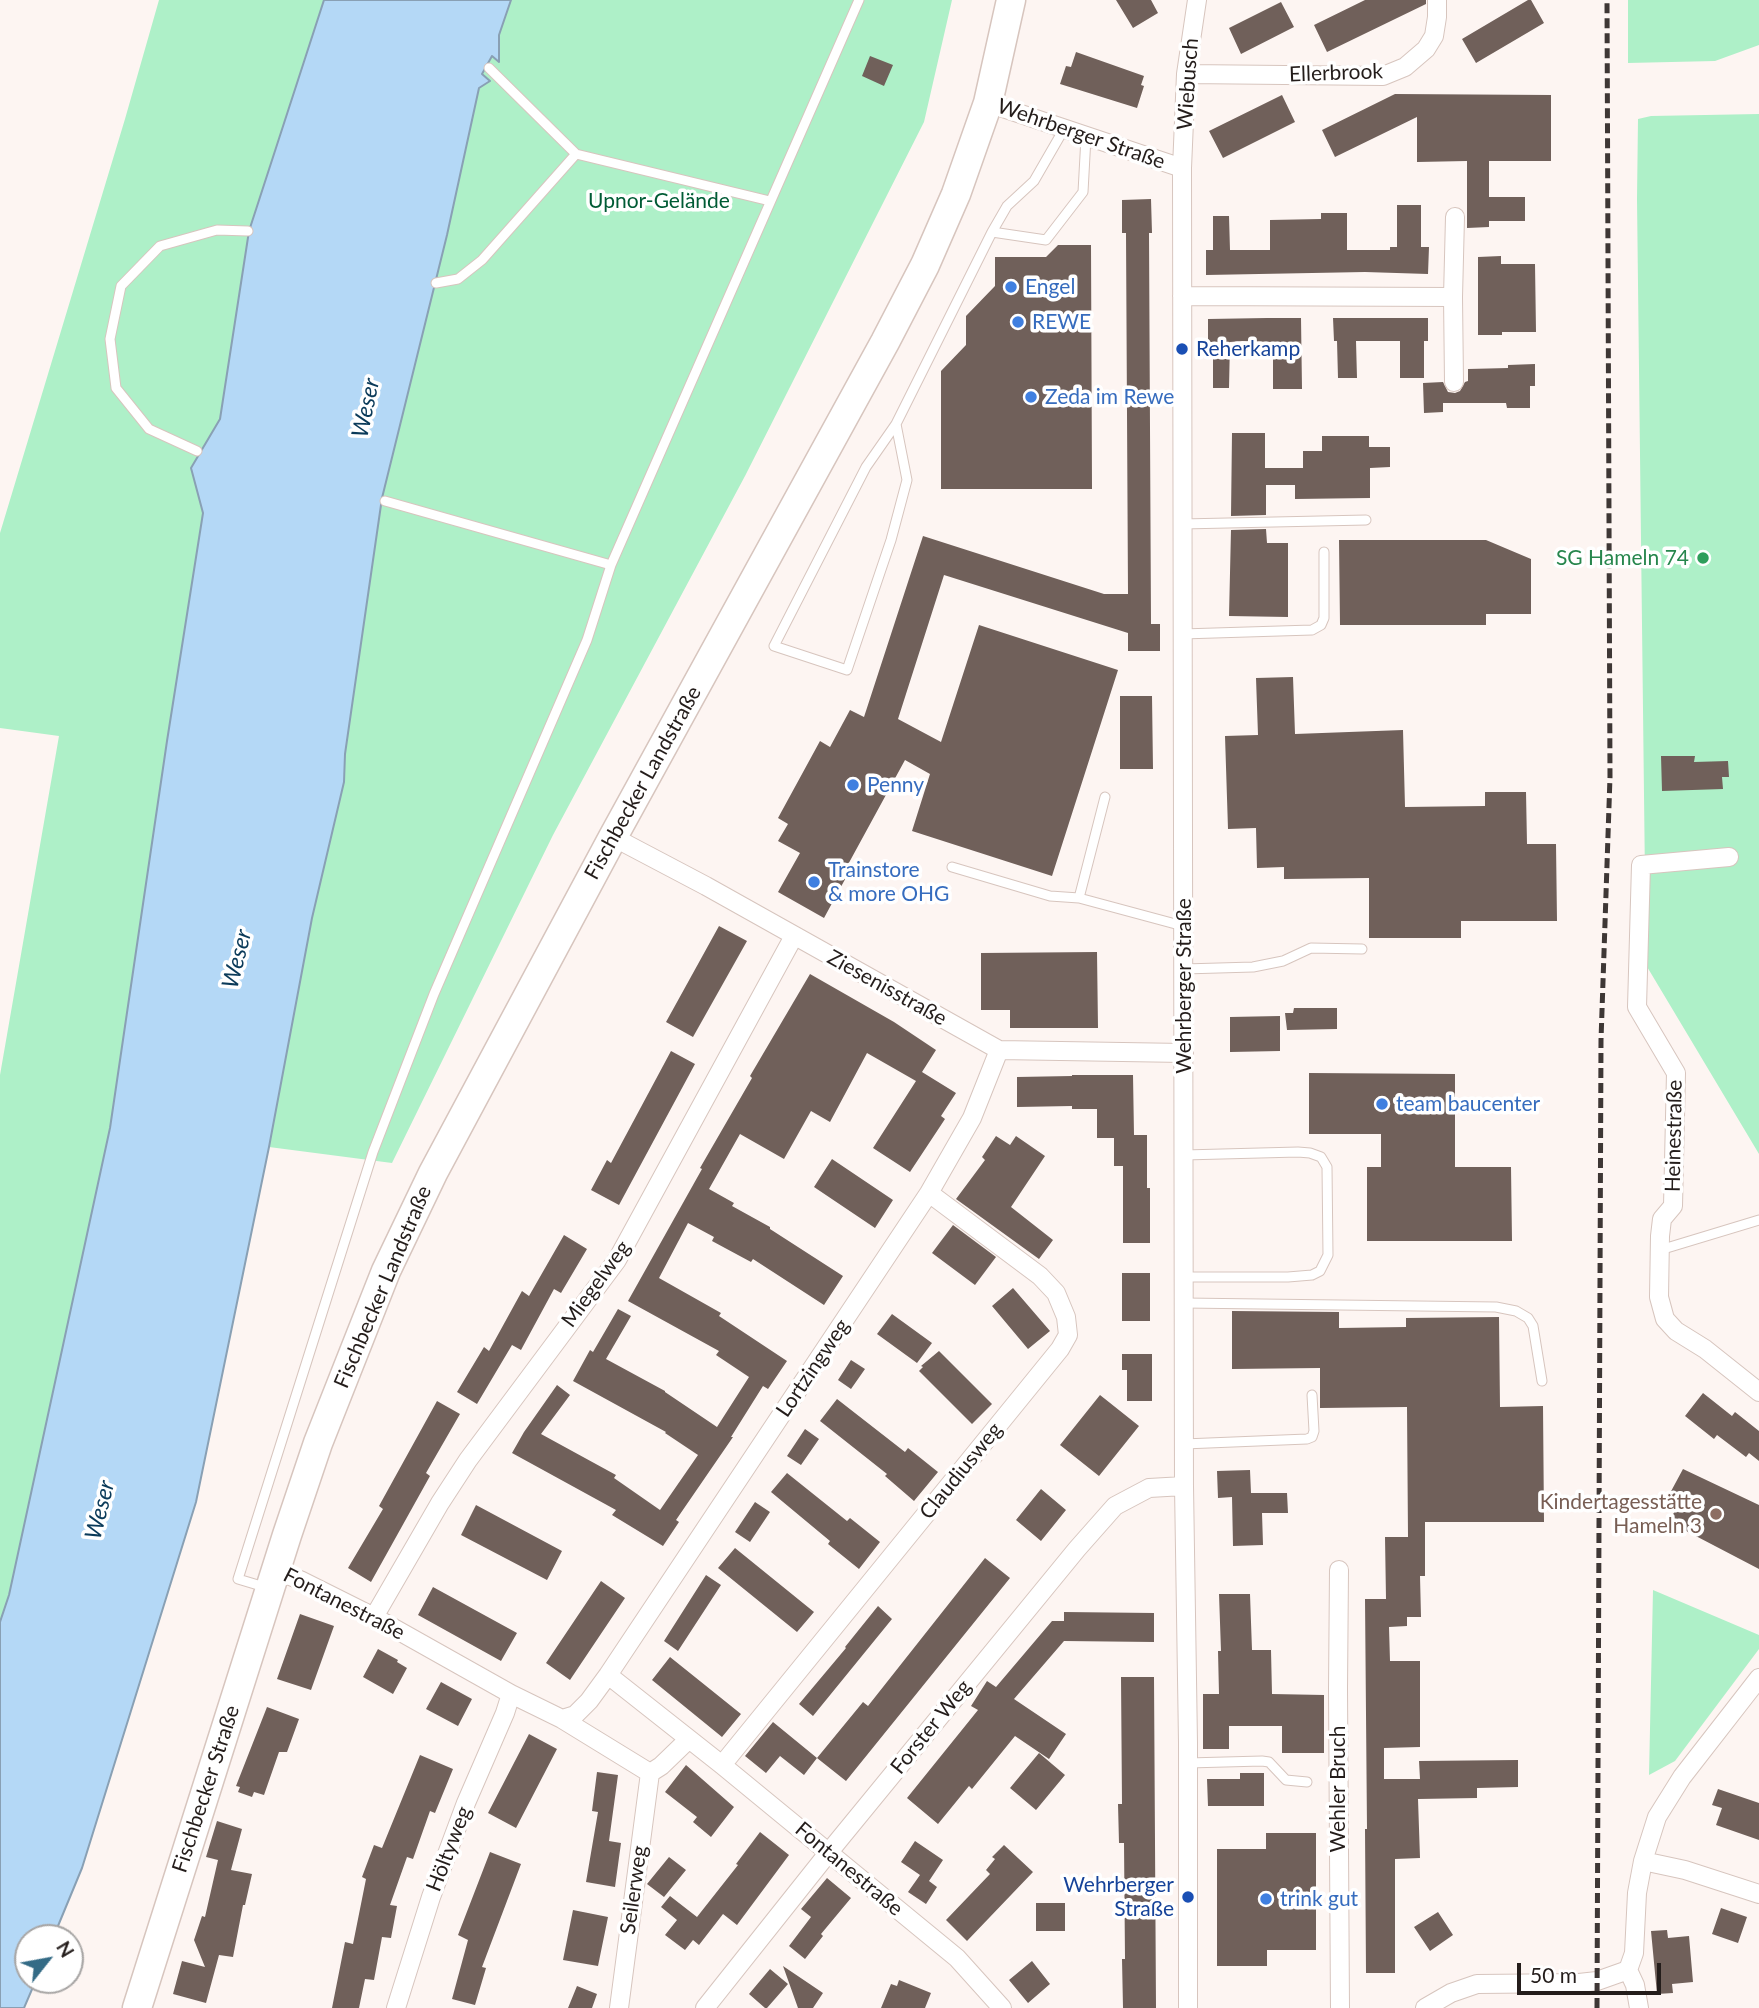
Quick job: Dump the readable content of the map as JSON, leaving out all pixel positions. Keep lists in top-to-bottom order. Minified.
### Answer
{"streets":{"main road":["Fischbecker Landstraße","Fischbecker Straße"],"street":["Ellerbrook","Wiebusch","Wehrberger Straße","Ziesenisstraße","Heinestraße","Miegelweg","Lortzingweg","Claudiusweg","Fontanestraße","Forster Weg","Wehler Bruch","Höltyweg","Seilerweg"]},"crossings":[["Ellerbrook","Wiebusch"],["Wiebusch","Wehrberger Straße"],["Wehrberger Straße","Fischbecker Landstraße"],["Wehrberger Straße","Ziesenisstraße"],["Wehrberger Straße","Forster Weg"],["Fischbecker Landstraße","Ziesenisstraße"],["Fischbecker Landstraße","Fontanestraße"],["Fischbecker Landstraße","Fischbecker Straße"],["Ziesenisstraße","Miegelweg"],["Ziesenisstraße","Lortzingweg"],["Miegelweg","Fontanestraße"],["Lortzingweg","Claudiusweg"],["Lortzingweg","Fontanestraße"],["Claudiusweg","Fontanestraße"],["Fontanestraße","Forster Weg"],["Fontanestraße","Fischbecker Straße"],["Fontanestraße","Höltyweg"],["Fontanestraße","Seilerweg"]],"water":["Weser"],"parks":["Upnor-Gelände"],"places":["Engel","REWE","Reherkamp","Zeda im Rewe","SG Hameln 74","Penny","Trainstore & more OHG","team baucenter","Kindertagesstätte Hameln 3","Wehrberger Straße","trink gut"],"scale_bar":"50 m","north":"top right"}
